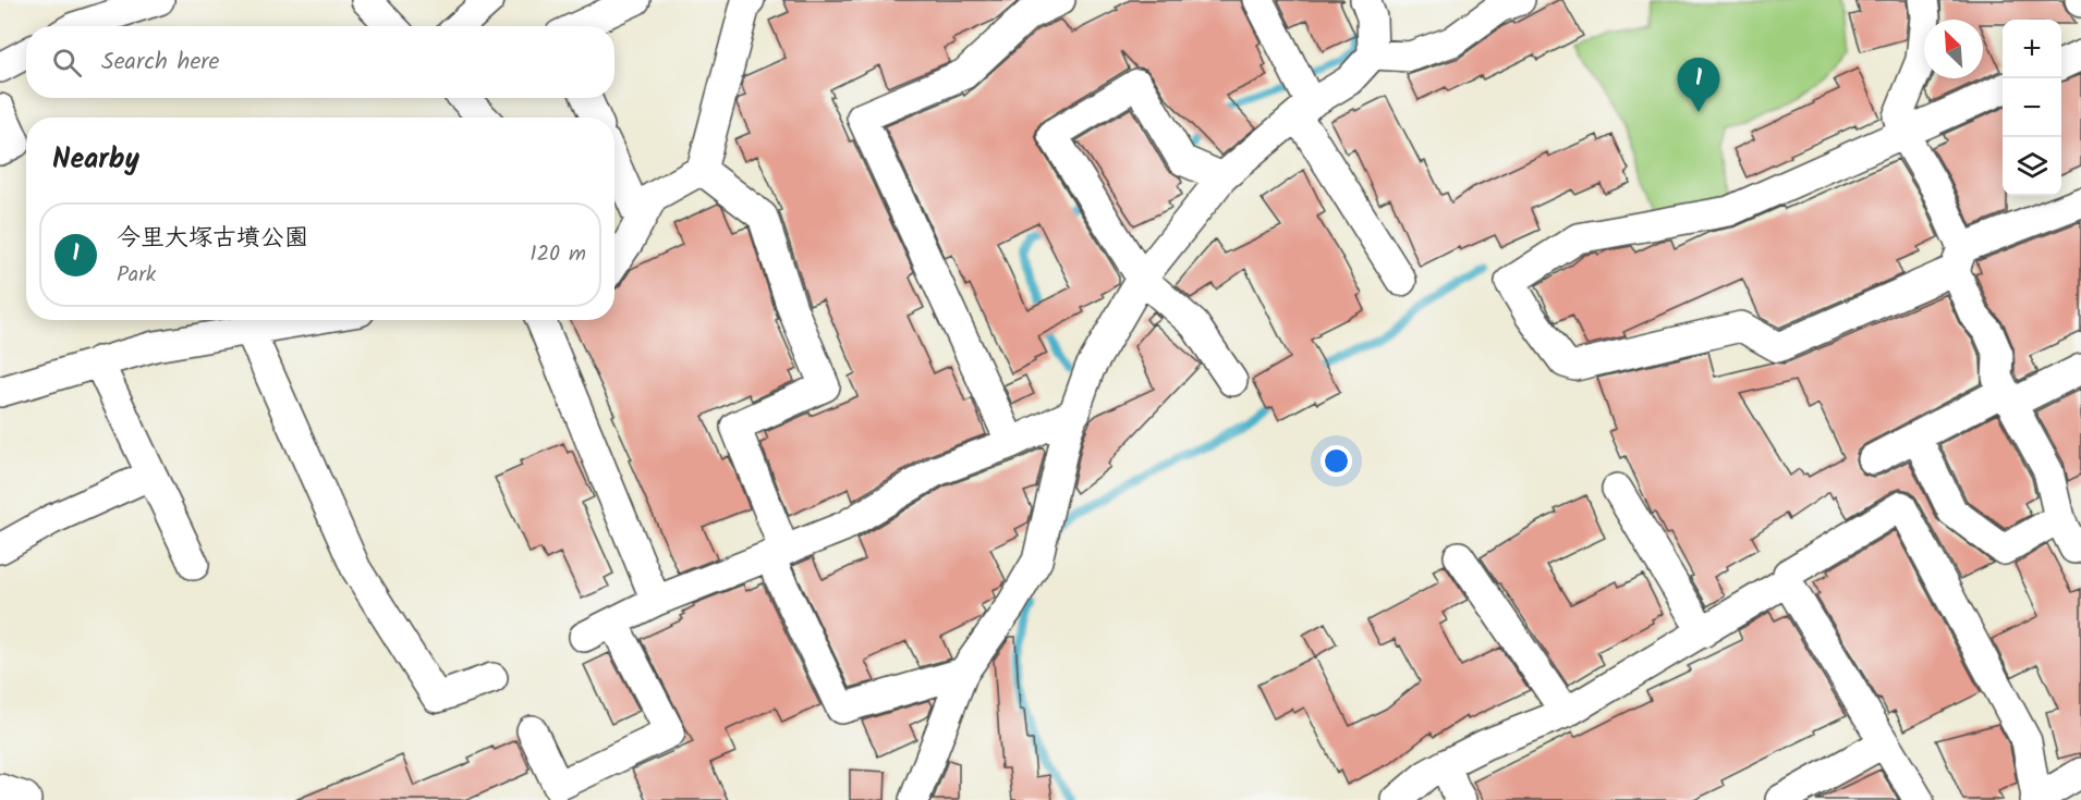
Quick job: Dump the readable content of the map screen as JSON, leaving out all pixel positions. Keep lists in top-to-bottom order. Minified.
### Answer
{"north":"top left","page":{"map_buttons":["+","−"],"search":"Search here","pins":"1","heading":"Nearby","list":[{"mark":"1","name":"今里大塚古墳公園","note":"Park","value":"120 m"}]}}
